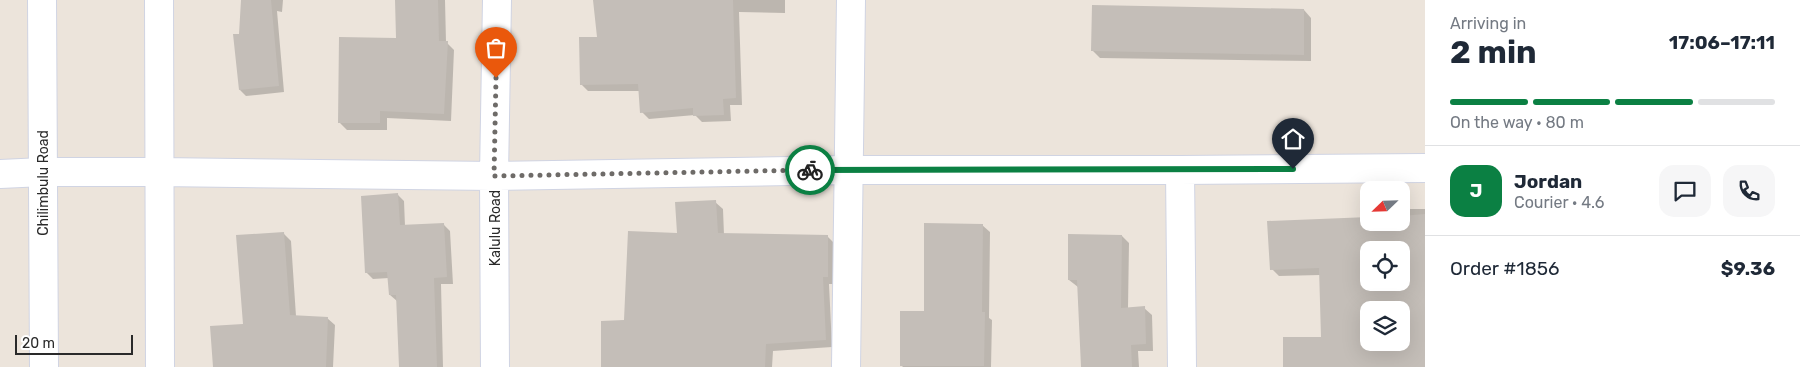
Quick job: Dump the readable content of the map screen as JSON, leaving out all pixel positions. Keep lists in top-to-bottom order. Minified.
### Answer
{"streets":{"street":["Chilimbulu Road","Kalulu Road"]},"scale_bar":"20 m","north":"bottom left","page":{"heading":["2 min","Arriving in","17:06–17:11"],"panel":["Jordan","Courier · 4.6","Order #1856","$9.36"],"bar":"On the way · 80 m","round":"J","scale":"20 m"}}
